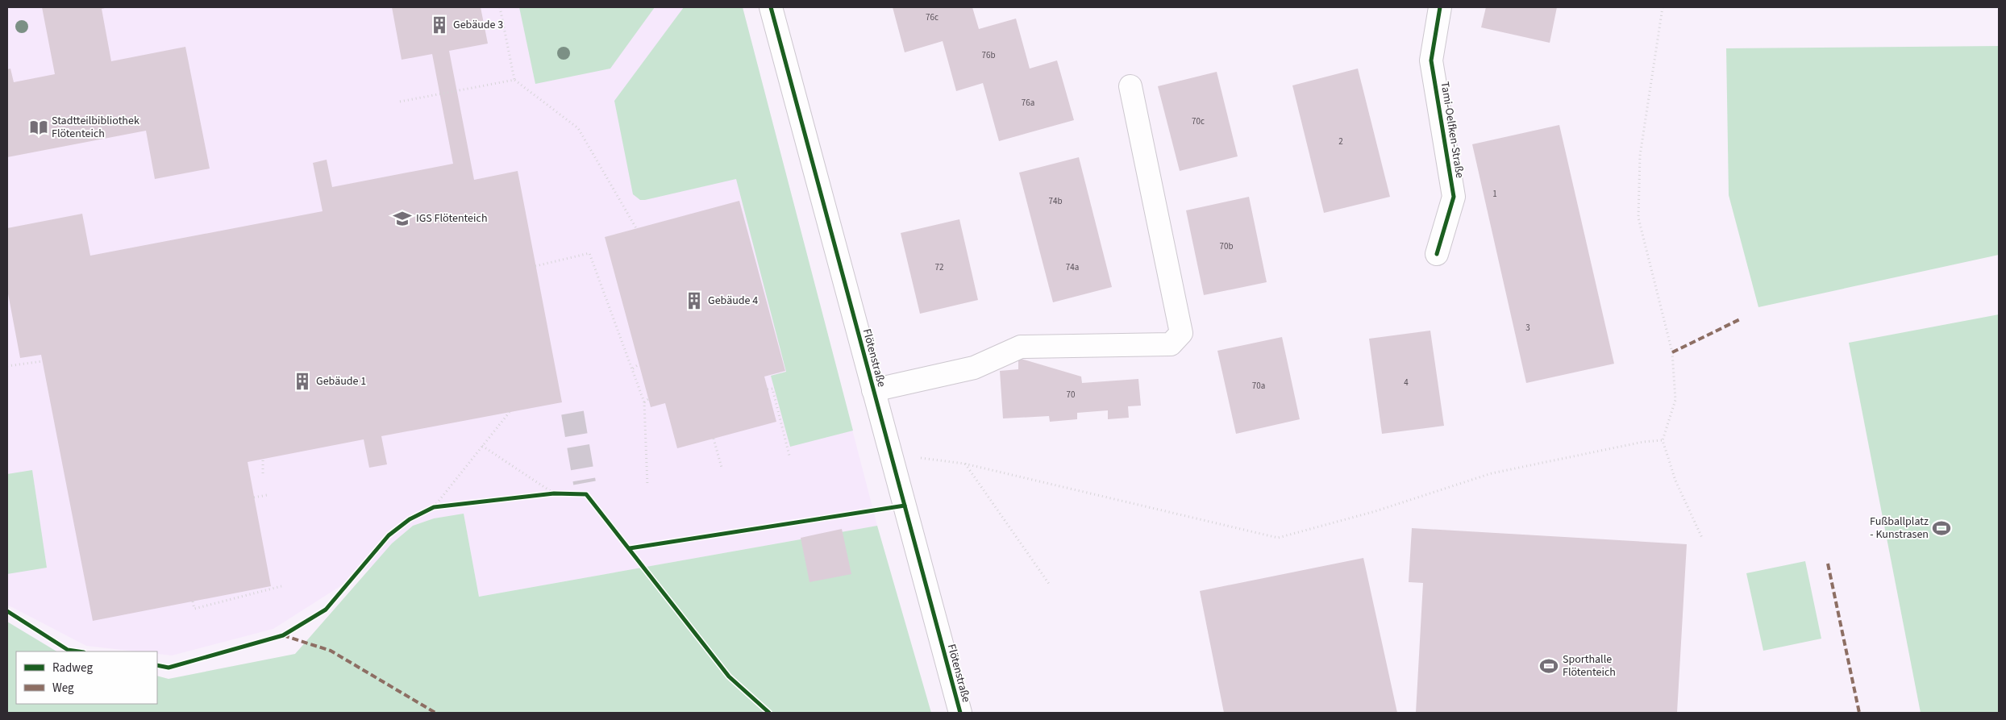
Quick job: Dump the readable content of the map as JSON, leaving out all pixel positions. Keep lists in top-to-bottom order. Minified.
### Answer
{"streets":{"street":["Tami-Oelfken-Straße","Flötenstraße"]},"places":{"building":["Gebäude 3","Gebäude 4","Gebäude 1"],"library":["Stadtteilbibliothek Flötenteich"],"school or university":["IGS Flötenteich"],"sports":["Fußballplatz - Kunstrasen","Sporthalle Flötenteich"]},"house_numbers":["76c","76b","76a","70c","2","1","74b","70b","72","74a","3","4","70a","70"],"legend":["Radweg","Weg"]}
